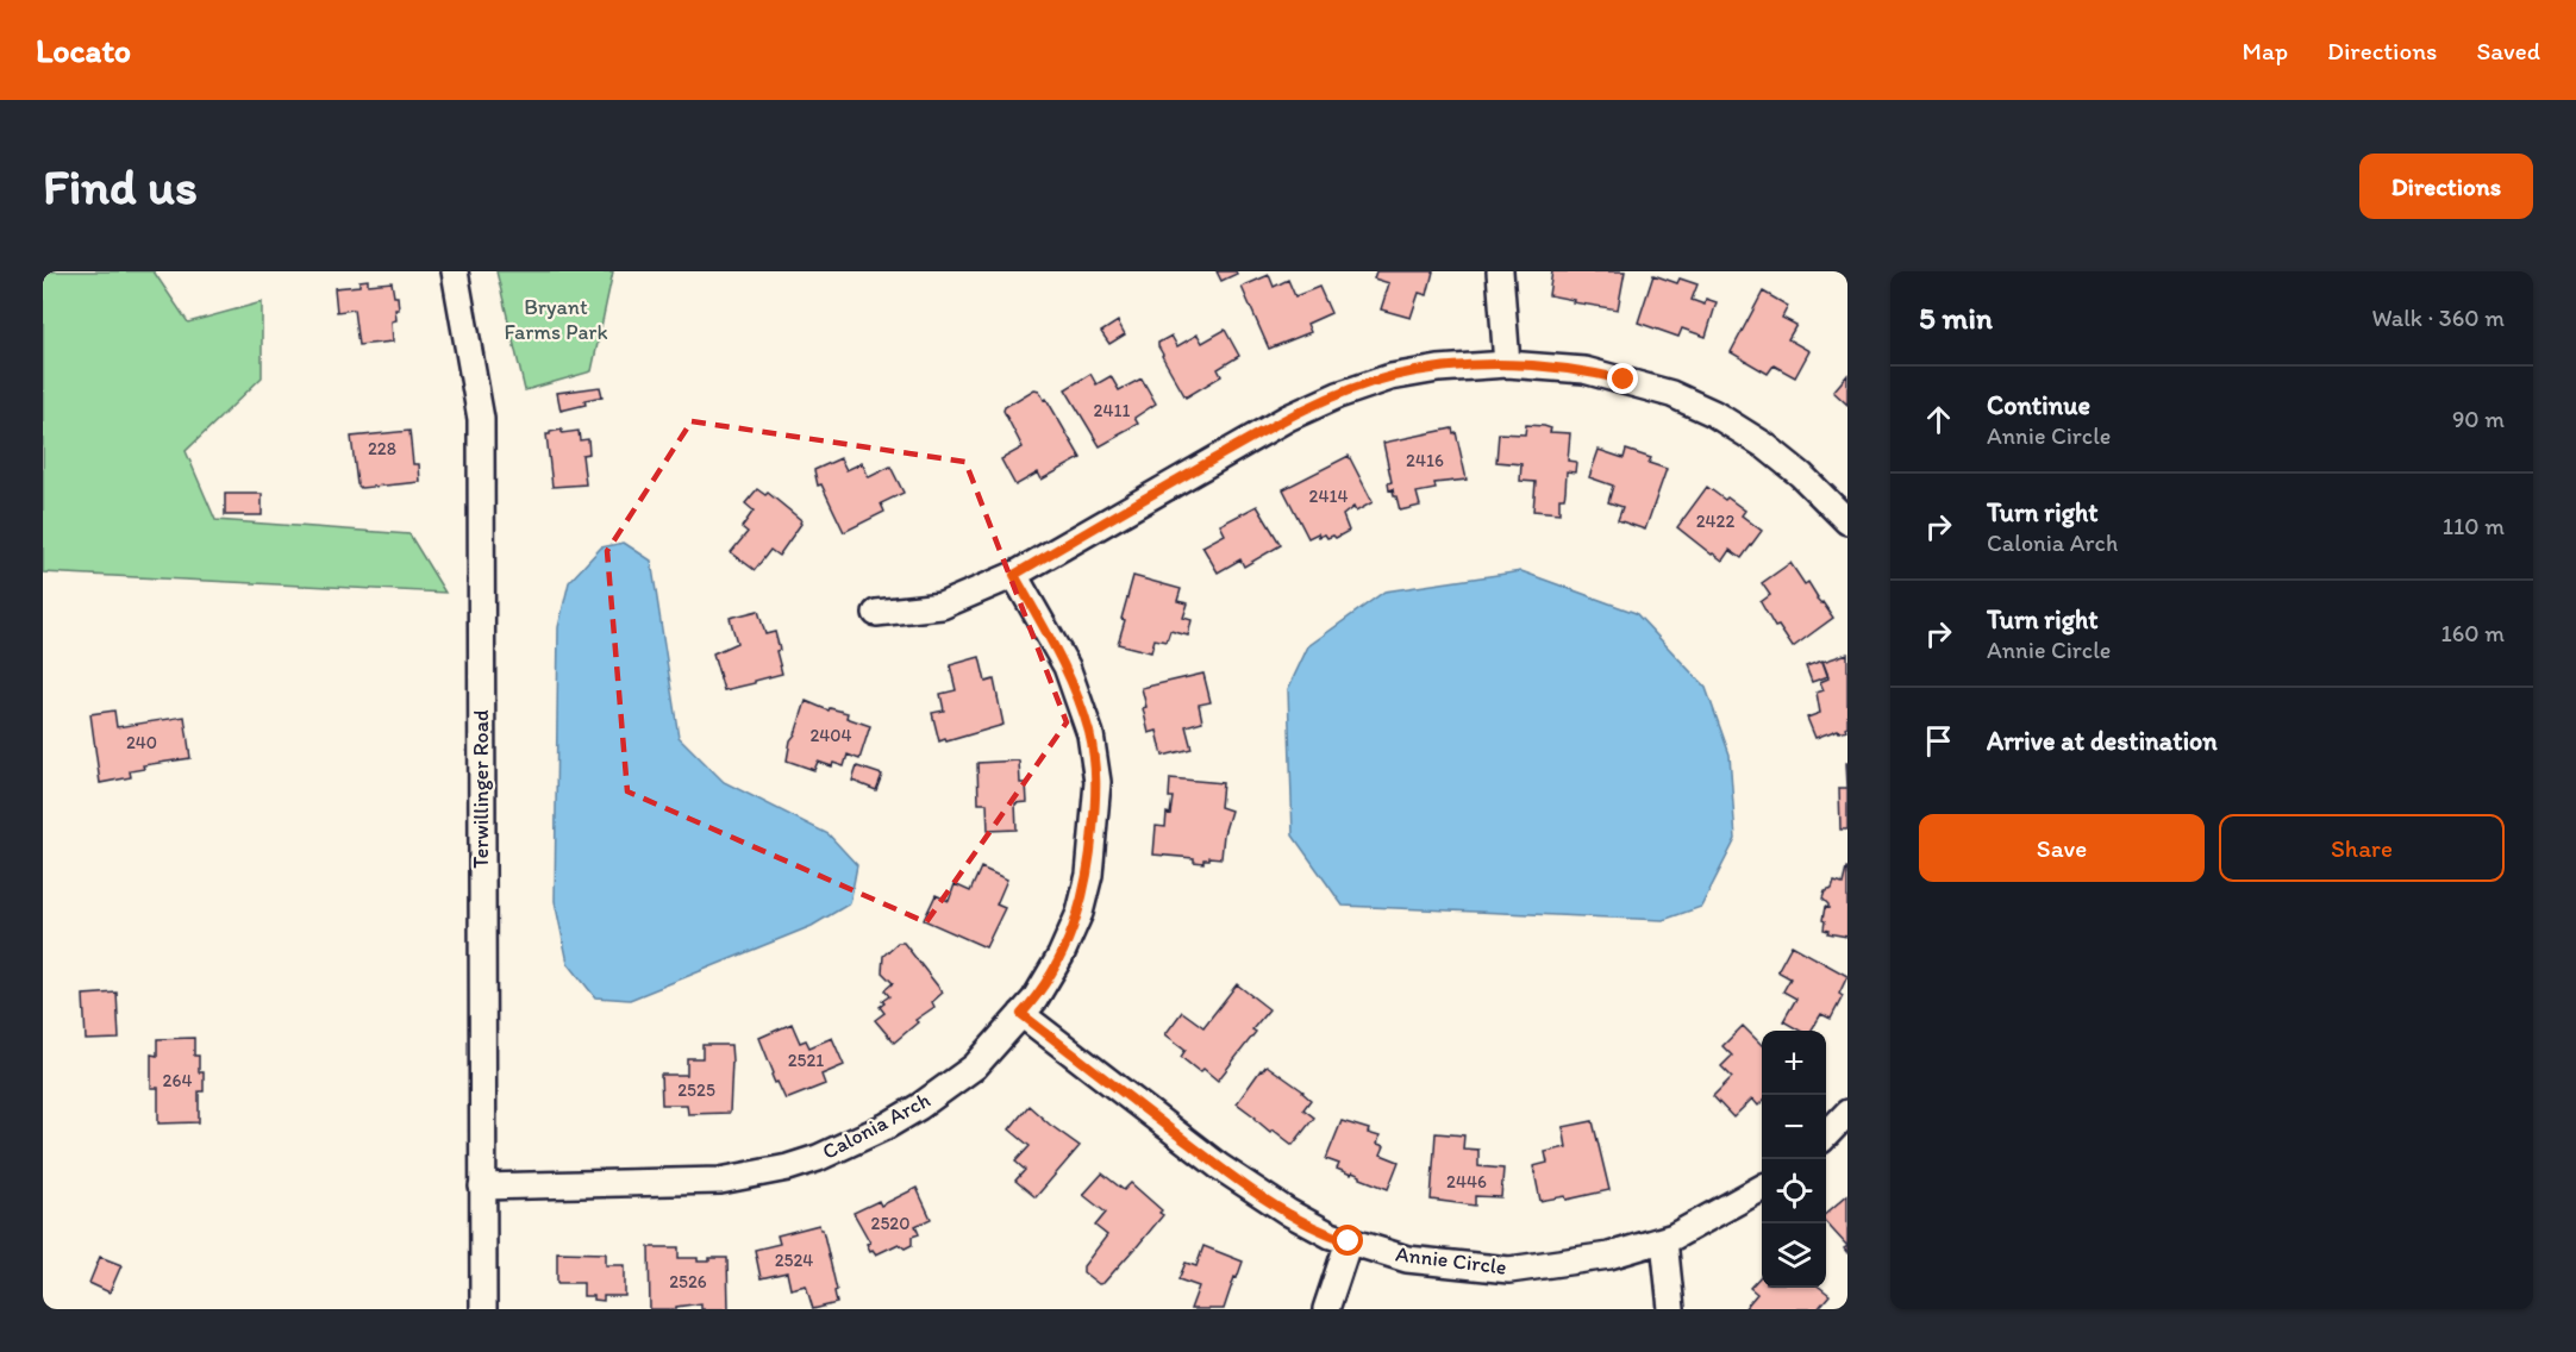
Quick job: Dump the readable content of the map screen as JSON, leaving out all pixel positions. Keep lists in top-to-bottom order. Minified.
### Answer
{"streets":{"street":["Terwillinger Road","Calonia Arch","Annie Circle"]},"crossings":[["Terwillinger Road","Calonia Arch"],["Calonia Arch","Annie Circle"]],"parks":["Bryant Farms Park"],"house_numbers":["2411","228","2416","2414","2422","2404","240","2521","264","2525","2446","2520","2524","2526"],"page":{"header":"Locato","nav":["Map","Directions","Saved"],"buttons":["Directions",["Save","Share"]],"title":"Find us","heading":["5 min","Walk · 360 m"],"list":[["Continue","Annie Circle","90 m"],["Turn right","Calonia Arch","110 m"],["Turn right","Annie Circle","160 m"],"Arrive at destination"],"map_buttons":["+","−"]}}
